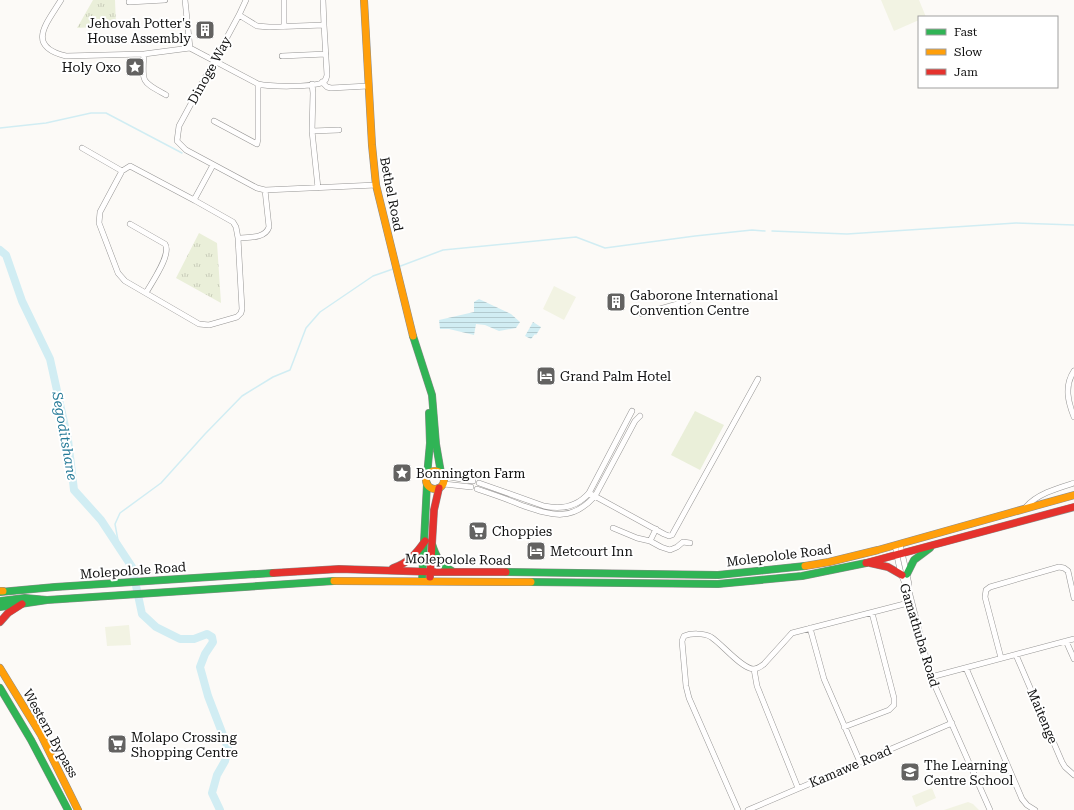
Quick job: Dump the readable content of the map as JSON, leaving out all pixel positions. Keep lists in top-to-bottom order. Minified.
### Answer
{"streets":{"main road":["Bethel Road","Molepolole Road","Western Bypass"],"street":["Dinoge Way","Gamathuba Road","Maitenge","Kamawe Road"]},"crossings":[["Molepolole Road","Gamathuba Road"],["Gamathuba Road","Kamawe Road"]],"water":["Segoditshane"],"places":{"building":["Jehovah Potter's House Assembly","Gaborone International Convention Centre"],"place":["Holy Oxo","Bonnington Farm"],"hotel":["Grand Palm Hotel","Metcourt Inn"],"supermarket":["Choppies","Molapo Crossing Shopping Centre"],"school or university":["The Learning Centre School"]},"legend":["Fast","Slow","Jam"]}
